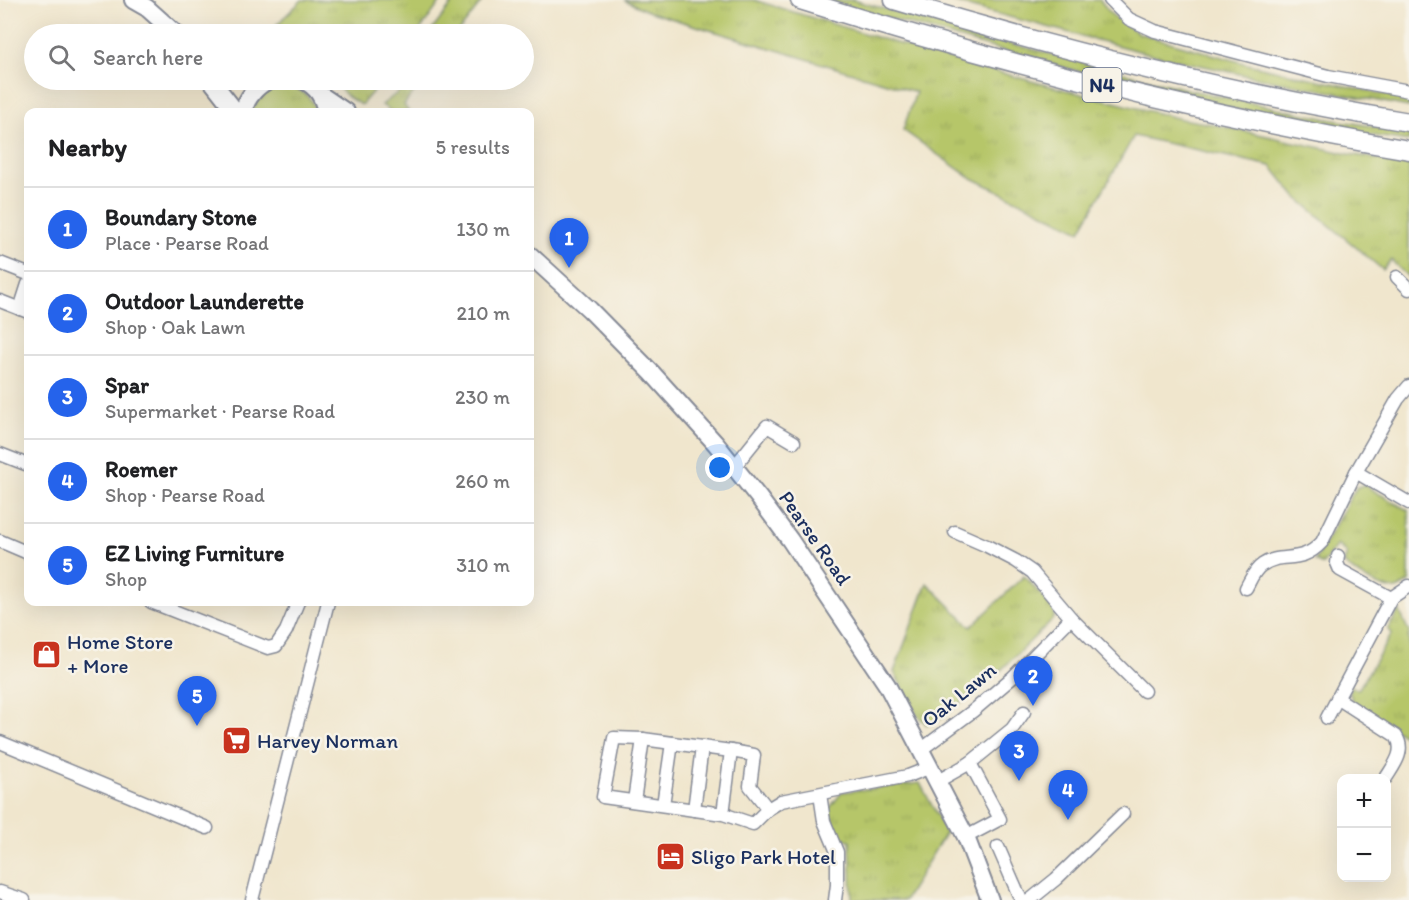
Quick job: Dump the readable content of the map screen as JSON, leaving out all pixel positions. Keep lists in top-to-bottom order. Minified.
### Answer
{"streets":{"highway":["N4"],"main road":["Pearse Road"],"street":["Oak Lawn"]},"crossings":[["Pearse Road","Oak Lawn"]],"places":{"shop":["Home Store + More"],"supermarket":["Harvey Norman"],"hotel":["Sligo Park Hotel"]},"page":{"search":"Search here","heading":["Nearby","5 results"],"list":[{"mark":"1","name":"Boundary Stone","note":"Place · Pearse Road","value":"130 m"},{"mark":"2","name":"Outdoor Launderette","note":"Shop · Oak Lawn","value":"210 m"},{"mark":"3","name":"Spar","note":"Supermarket · Pearse Road","value":"230 m"},{"mark":"4","name":"Roemer","note":"Shop · Pearse Road","value":"260 m"},{"mark":"5","name":"EZ Living Furniture","note":"Shop","value":"310 m"}],"pins":["1","2","5","3","4"],"map_buttons":["+","−"]}}
